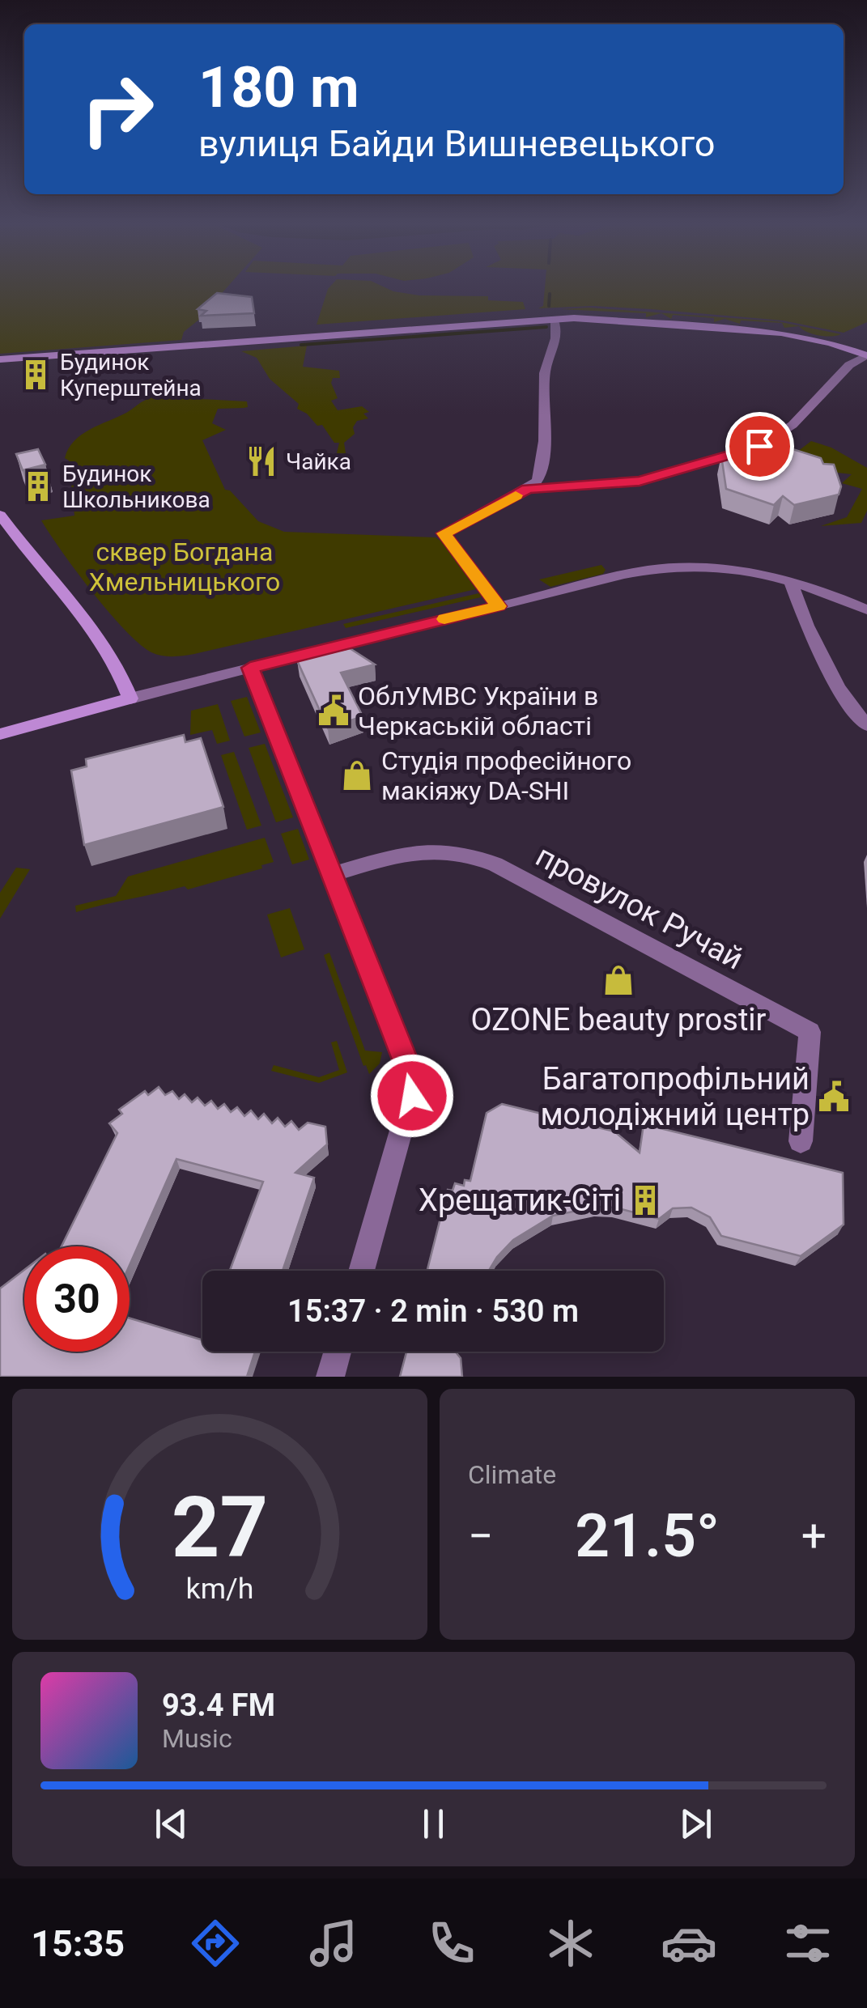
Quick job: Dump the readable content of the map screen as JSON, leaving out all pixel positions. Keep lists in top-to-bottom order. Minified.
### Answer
{"streets":{"street":["провулок Ручай"]},"parks":["сквер Богдана Хмельницького"],"places":{"building":["Будинок Куперштейна","Будинок Школьникова","Хрещатик-Сіті"],"restaurant":["Чайка"],"public building":["ОблУМВС України в Черкаській області","Багатопрофільний молодіжний центр"],"shop":["Студія професійного макіяжу DA-SHI","OZONE beauty prostir"]},"page":{"turn":["180 m","вулиця Байди Вишневецького"],"limit":"30","trip":"15:37 · 2 min · 530 m","tile":"Climate","heat":["−","21.5°","+"],"song":["93.4 FM","Music"],"tabs":"15:35","gauge":["27","km/h"]}}
